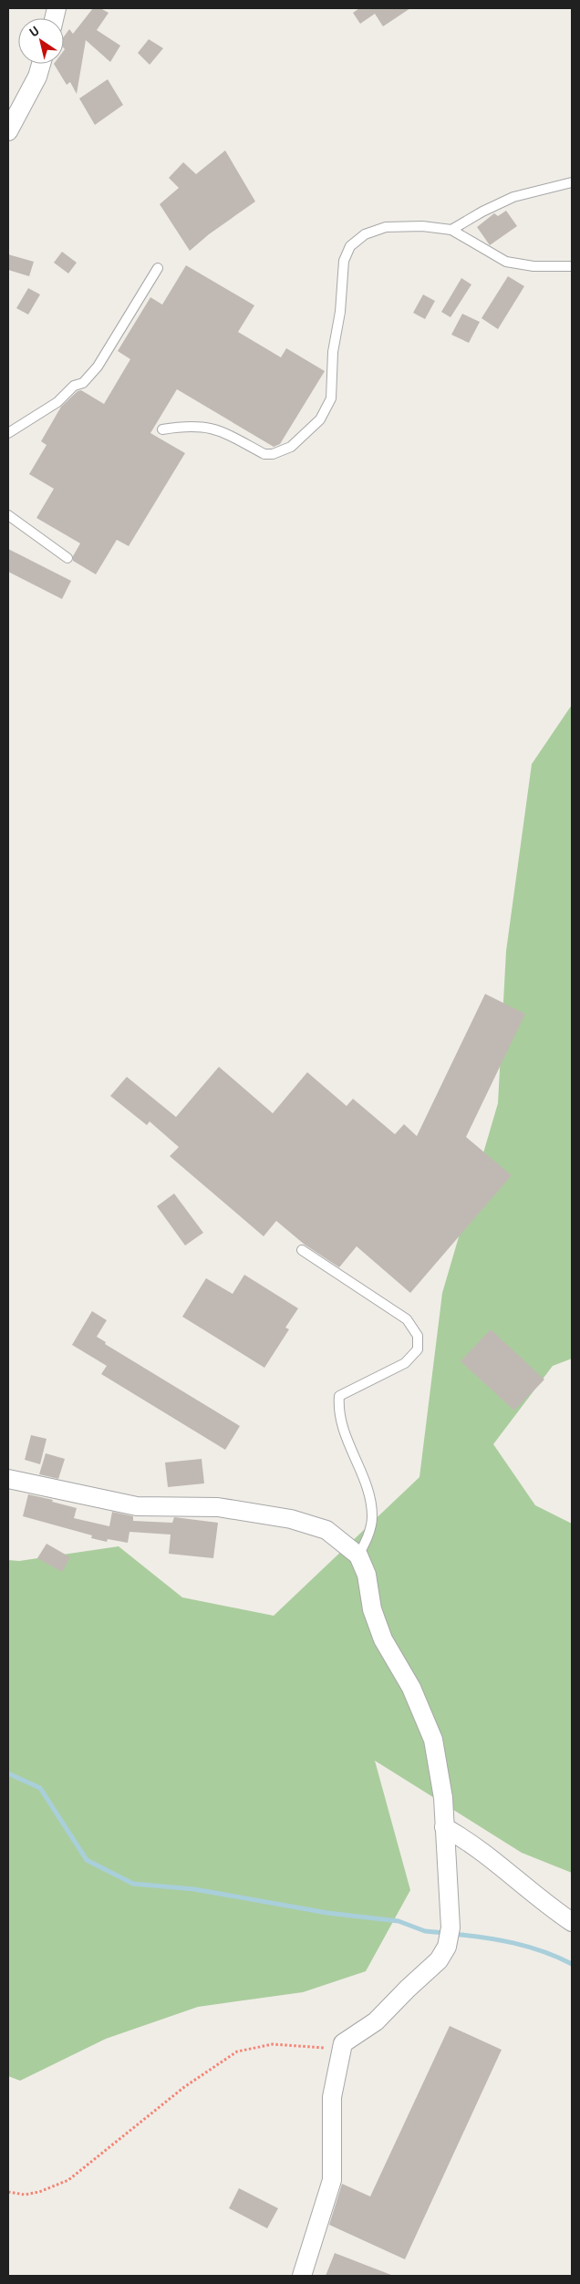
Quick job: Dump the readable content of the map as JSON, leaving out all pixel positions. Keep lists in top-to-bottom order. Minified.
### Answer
{"north":"top left"}
